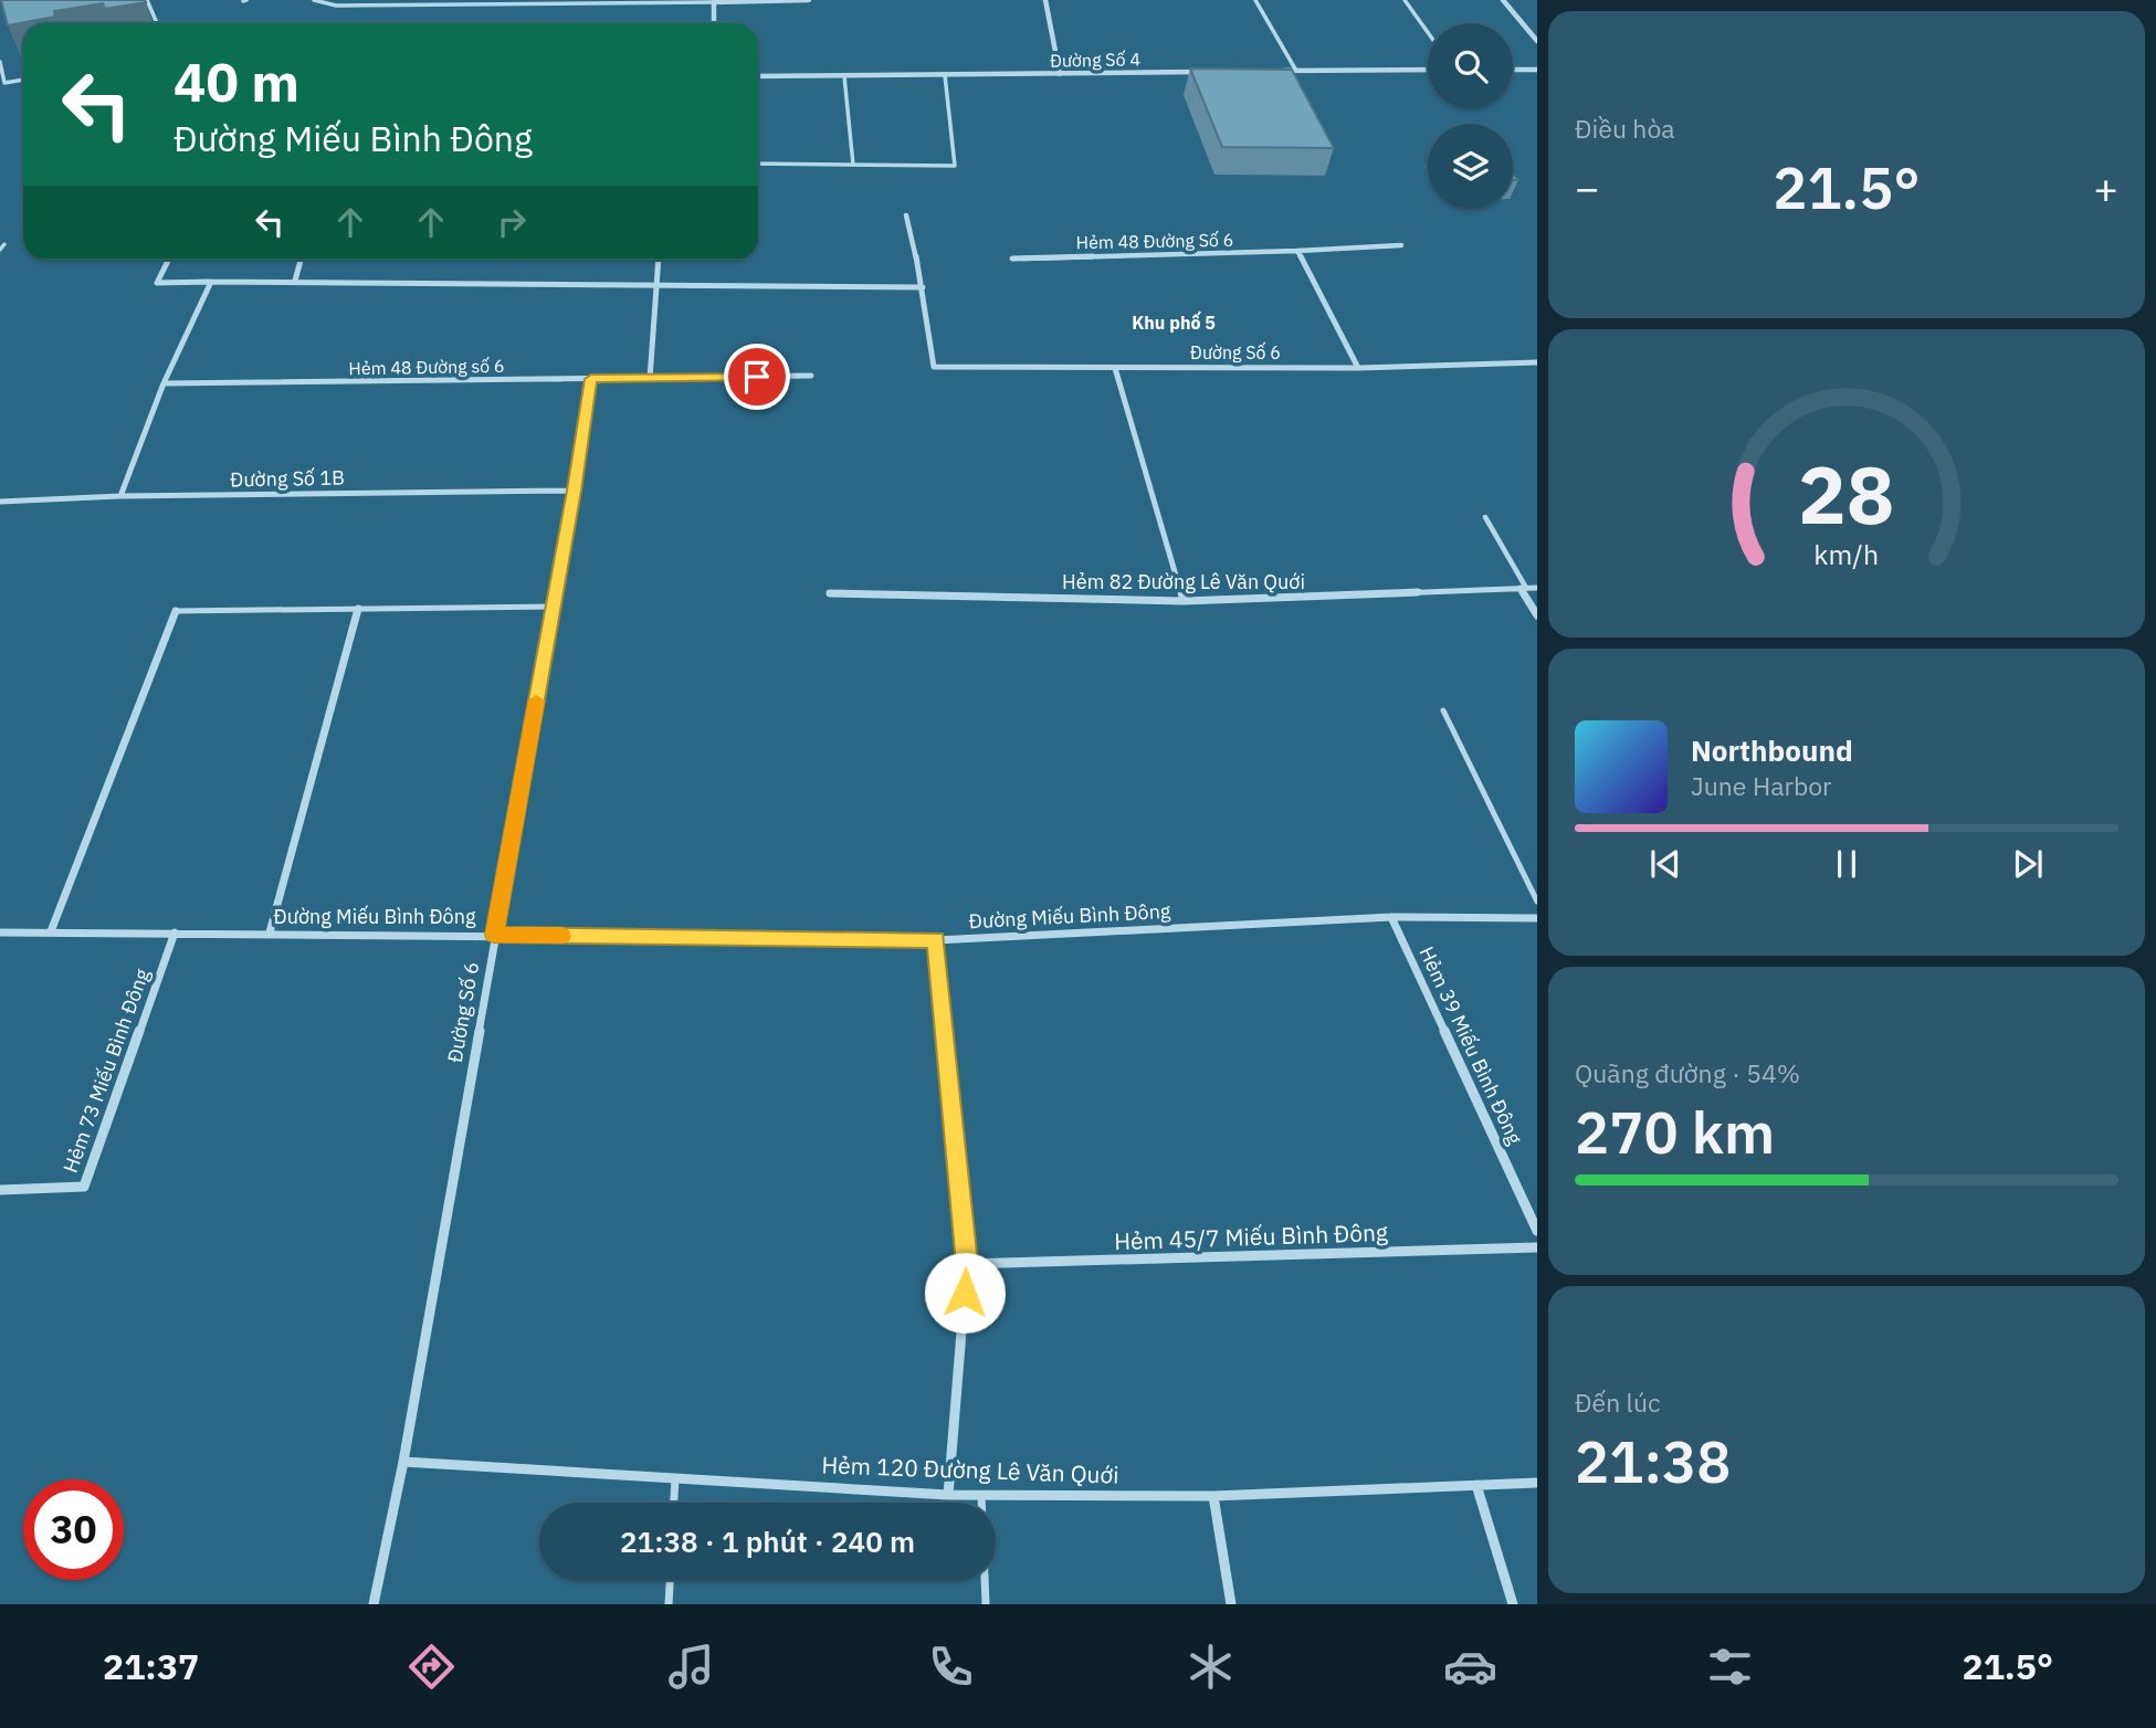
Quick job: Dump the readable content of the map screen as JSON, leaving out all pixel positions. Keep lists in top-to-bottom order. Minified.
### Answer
{"streets":{"street":["Đường Số 4","Hẻm 48 Đường Số 6","Đường Số 6","Hẻm 48 Đường số 6","Đường Số 1B","Hẻm 82 Đường Lê Văn Quới","Đường Miếu Bình Đông","Hẻm 39 Miếu Bình Đông","Hẻm 73 Miếu Bình Đông","Hẻm 45/7 Miếu Bình Đông","Hẻm 120 Đường Lê Văn Quới"]},"crossings":[["Đường Số 6","Hẻm 48 Đường số 6"],["Đường Số 6","Đường Số 1B"],["Đường Số 6","Đường Miếu Bình Đông"],["Đường Số 6","Hẻm 120 Đường Lê Văn Quới"],["Đường Miếu Bình Đông","Hẻm 39 Miếu Bình Đông"],["Đường Miếu Bình Đông","Hẻm 73 Miếu Bình Đông"]],"districts":["Khu phố 5"],"page":{"tile":["Điều hòa",["Quãng đường · 54%","270 km"],["Đến lúc","21:38"]],"turn":["40 m","Đường Miếu Bình Đông"],"heat":["−","21.5°","+"],"song":["Northbound","June Harbor"],"limit":"30","trip":"21:38 · 1 phút · 240 m","tabs":["21:37","21.5°"],"gauge":["28","km/h"]}}
